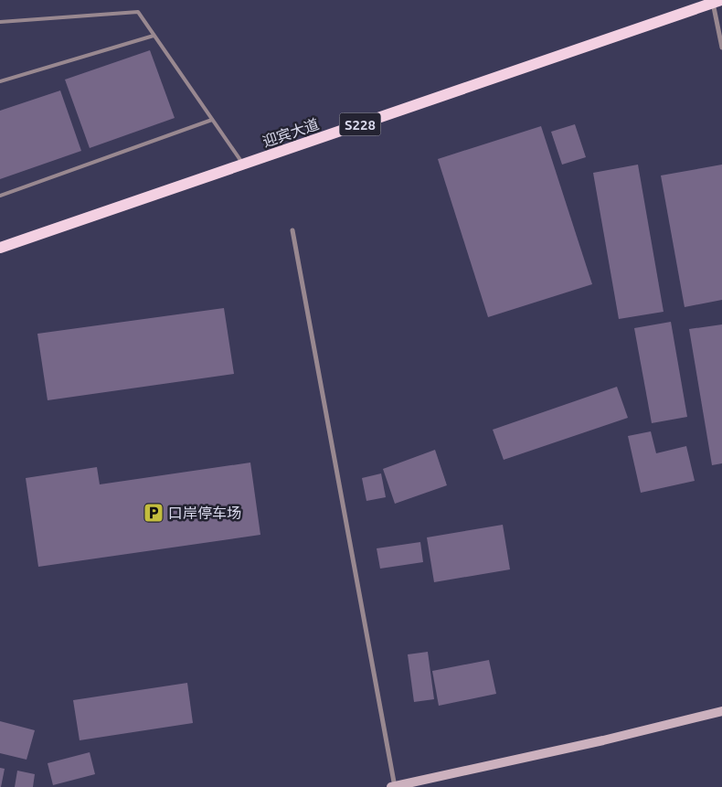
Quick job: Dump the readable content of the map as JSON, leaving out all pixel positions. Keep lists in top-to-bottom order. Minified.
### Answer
{"streets":{"main road":["S228","迎宾大道"]},"places":{"parking":["口岸停车场"]}}
